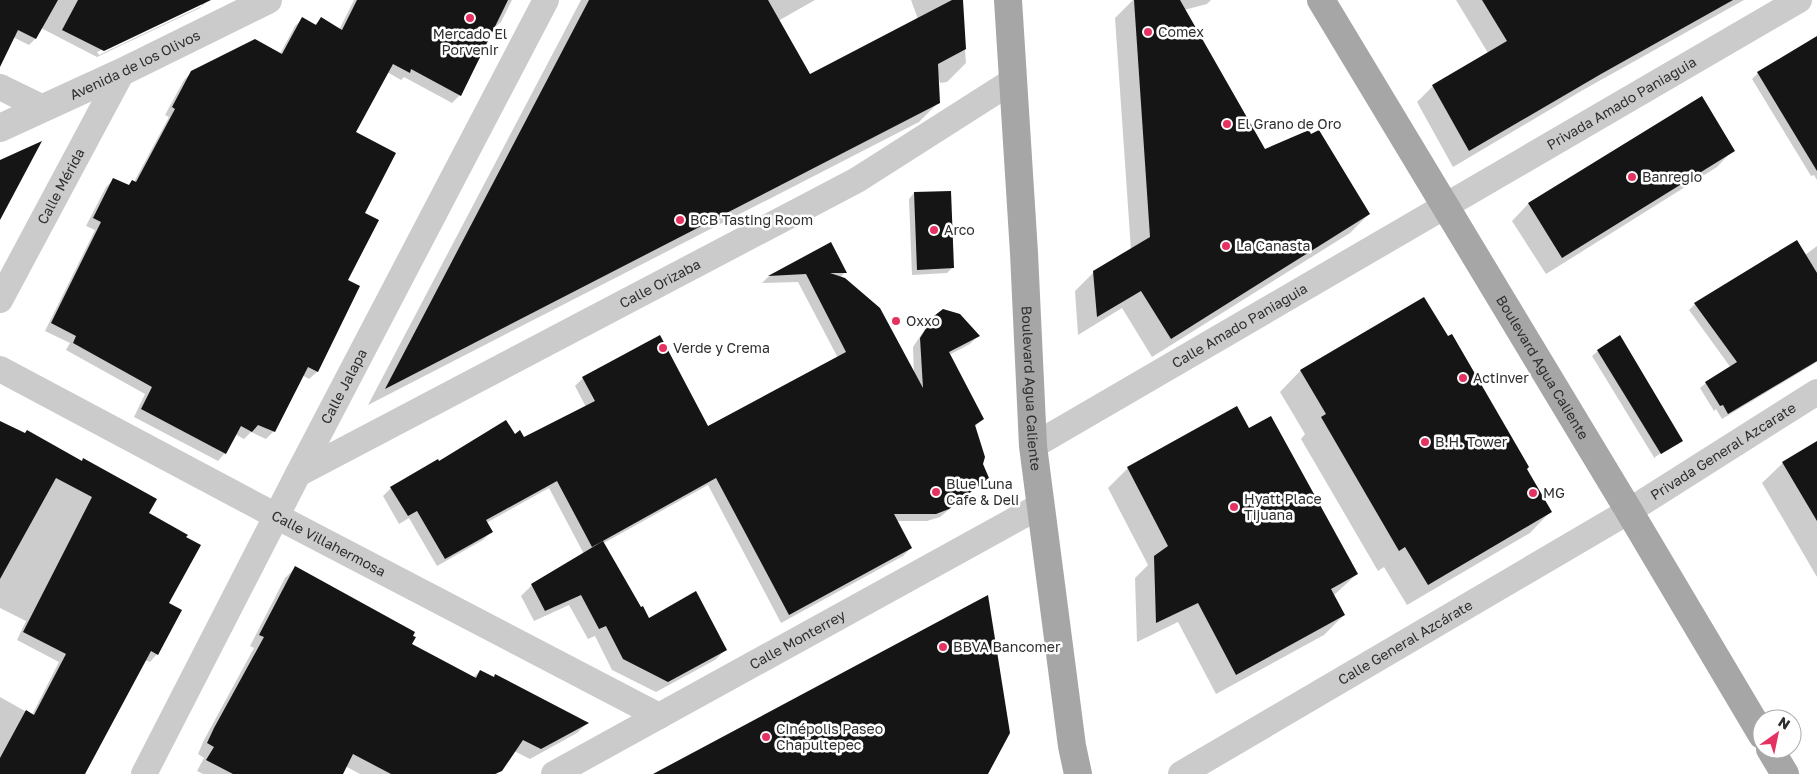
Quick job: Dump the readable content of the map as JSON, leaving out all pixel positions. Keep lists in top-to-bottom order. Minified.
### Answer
{"streets":{"main road":["Boulevard Agua Caliente"],"street":["Avenida de los Olivos","Privada Amado Paniaguia","Calle Mérida","Calle Orizaba","Calle Amado Paniaguia","Calle Jalapa","Privada General Azcarate","Calle Villahermosa","Calle Monterrey","Calle General Azcárate"]},"crossings":[["Avenida de los Olivos","Calle Mérida"],["Privada Amado Paniaguia","Calle Amado Paniaguia"],["Privada Amado Paniaguia","Boulevard Agua Caliente"],["Calle Orizaba","Boulevard Agua Caliente"],["Calle Orizaba","Calle Jalapa"],["Calle Amado Paniaguia","Boulevard Agua Caliente"],["Boulevard Agua Caliente","Privada General Azcarate"],["Boulevard Agua Caliente","Calle Monterrey"],["Boulevard Agua Caliente","Calle General Azcárate"],["Calle Jalapa","Calle Villahermosa"],["Privada General Azcarate","Calle General Azcárate"],["Calle Villahermosa","Calle Monterrey"]],"places":["Mercado El Porvenir","Comex","El Grano de Oro","Banregio","BCB Tasting Room","Arco","La Canasta","Oxxo","Verde y Crema","Actinver","B.H. Tower","Blue Luna Cafe & Deli","MG","Hyatt Place Tijuana","BBVA Bancomer","Cinépolis Paseo Chapultepec"],"north":"top right"}
